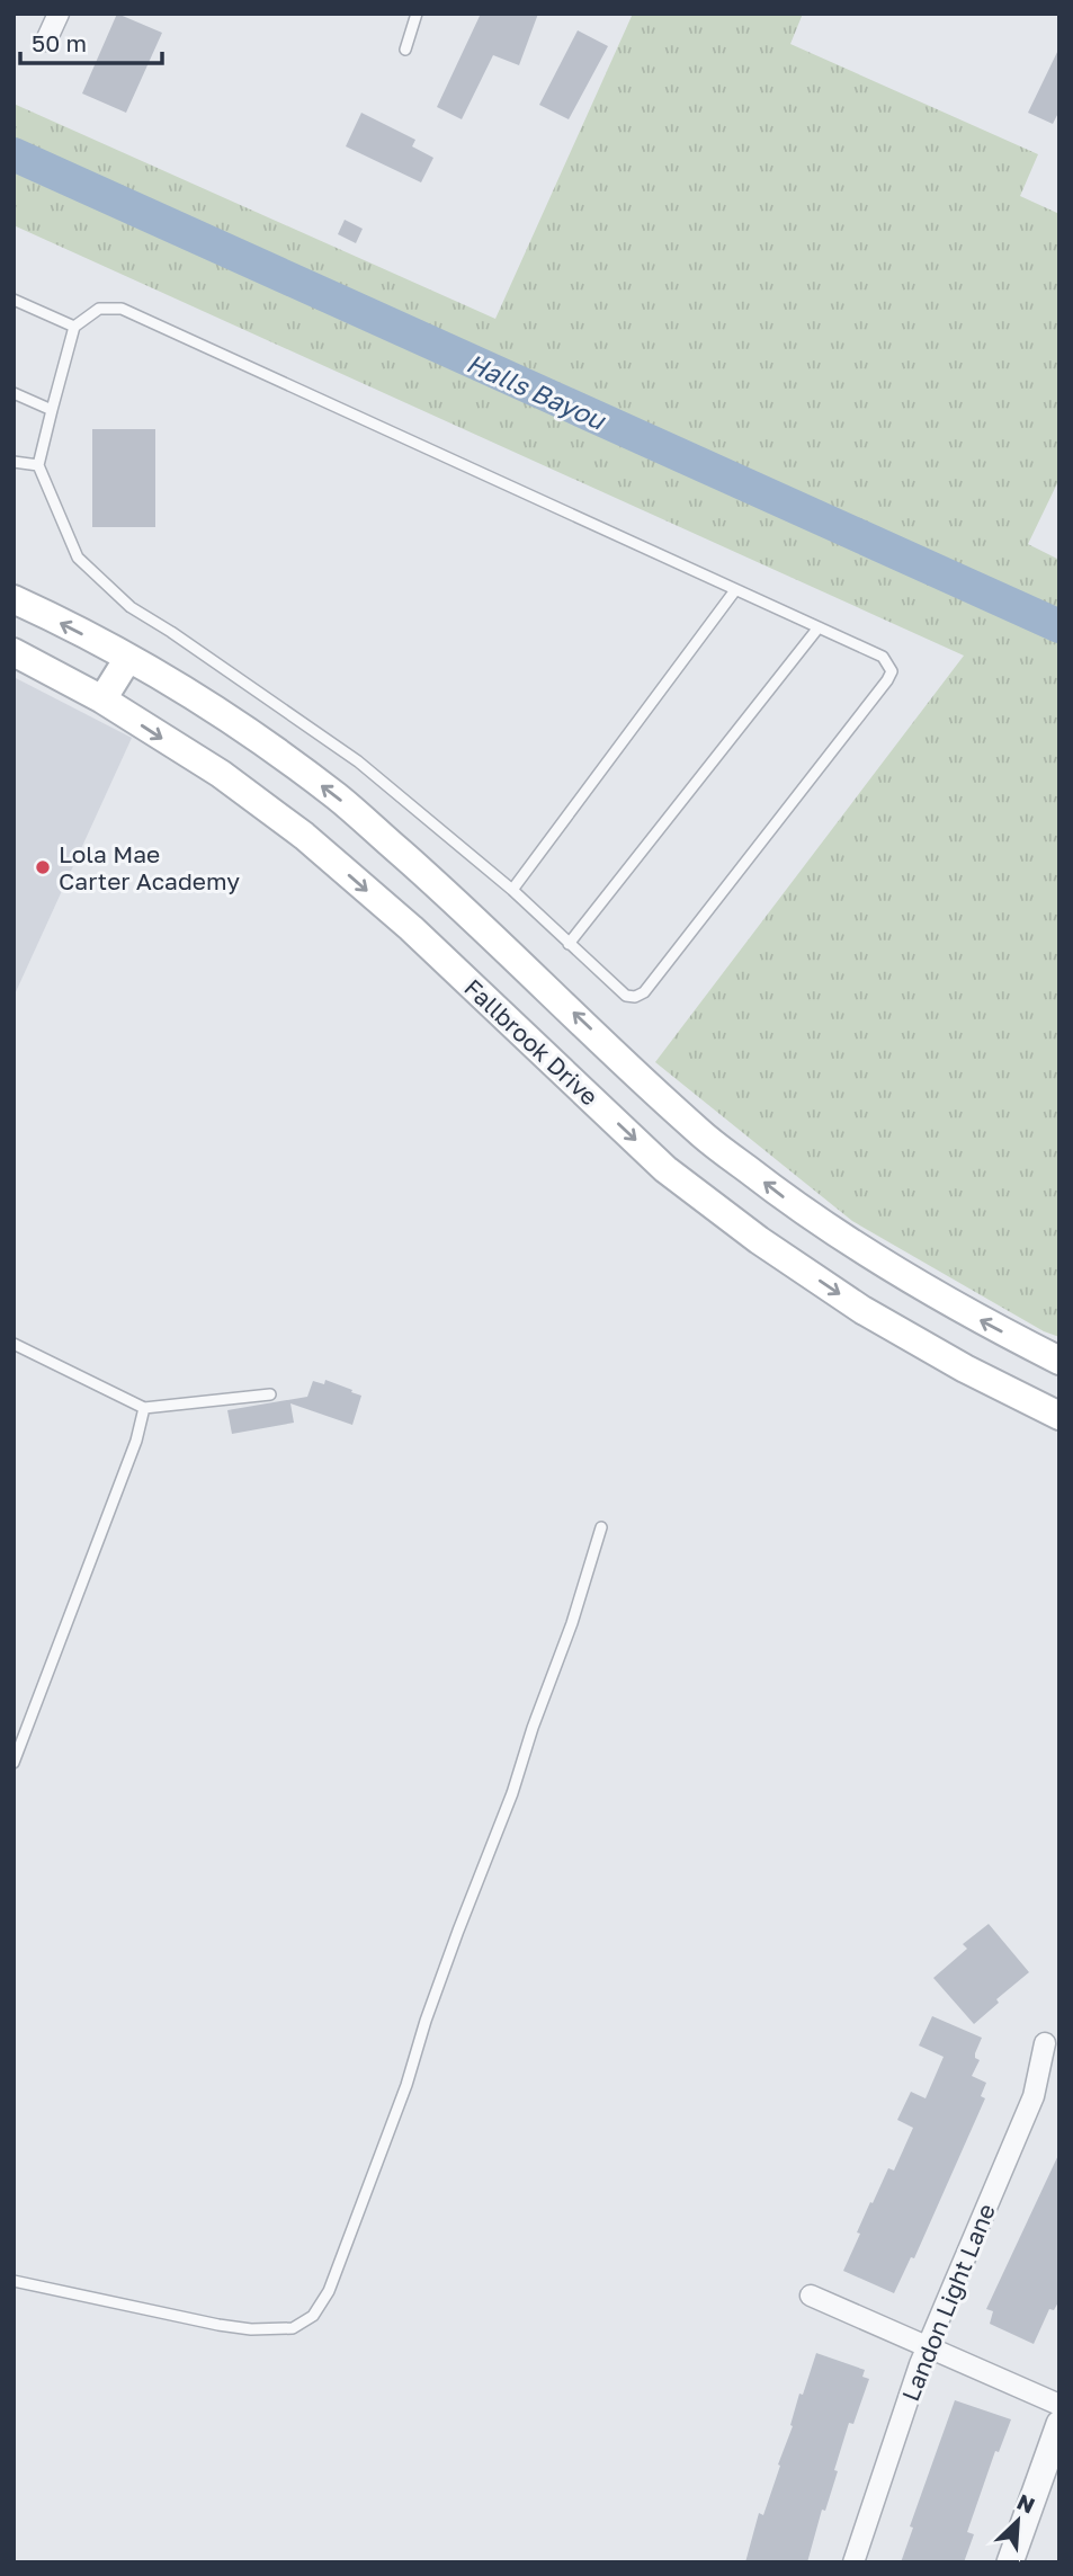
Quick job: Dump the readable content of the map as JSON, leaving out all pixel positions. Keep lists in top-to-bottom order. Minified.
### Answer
{"streets":{"main road":["Fallbrook Drive"],"street":["Landon Light Lane"]},"water":["Halls Bayou"],"places":["Lola Mae Carter Academy"],"scale_bar":"50 m","north":"top right"}
